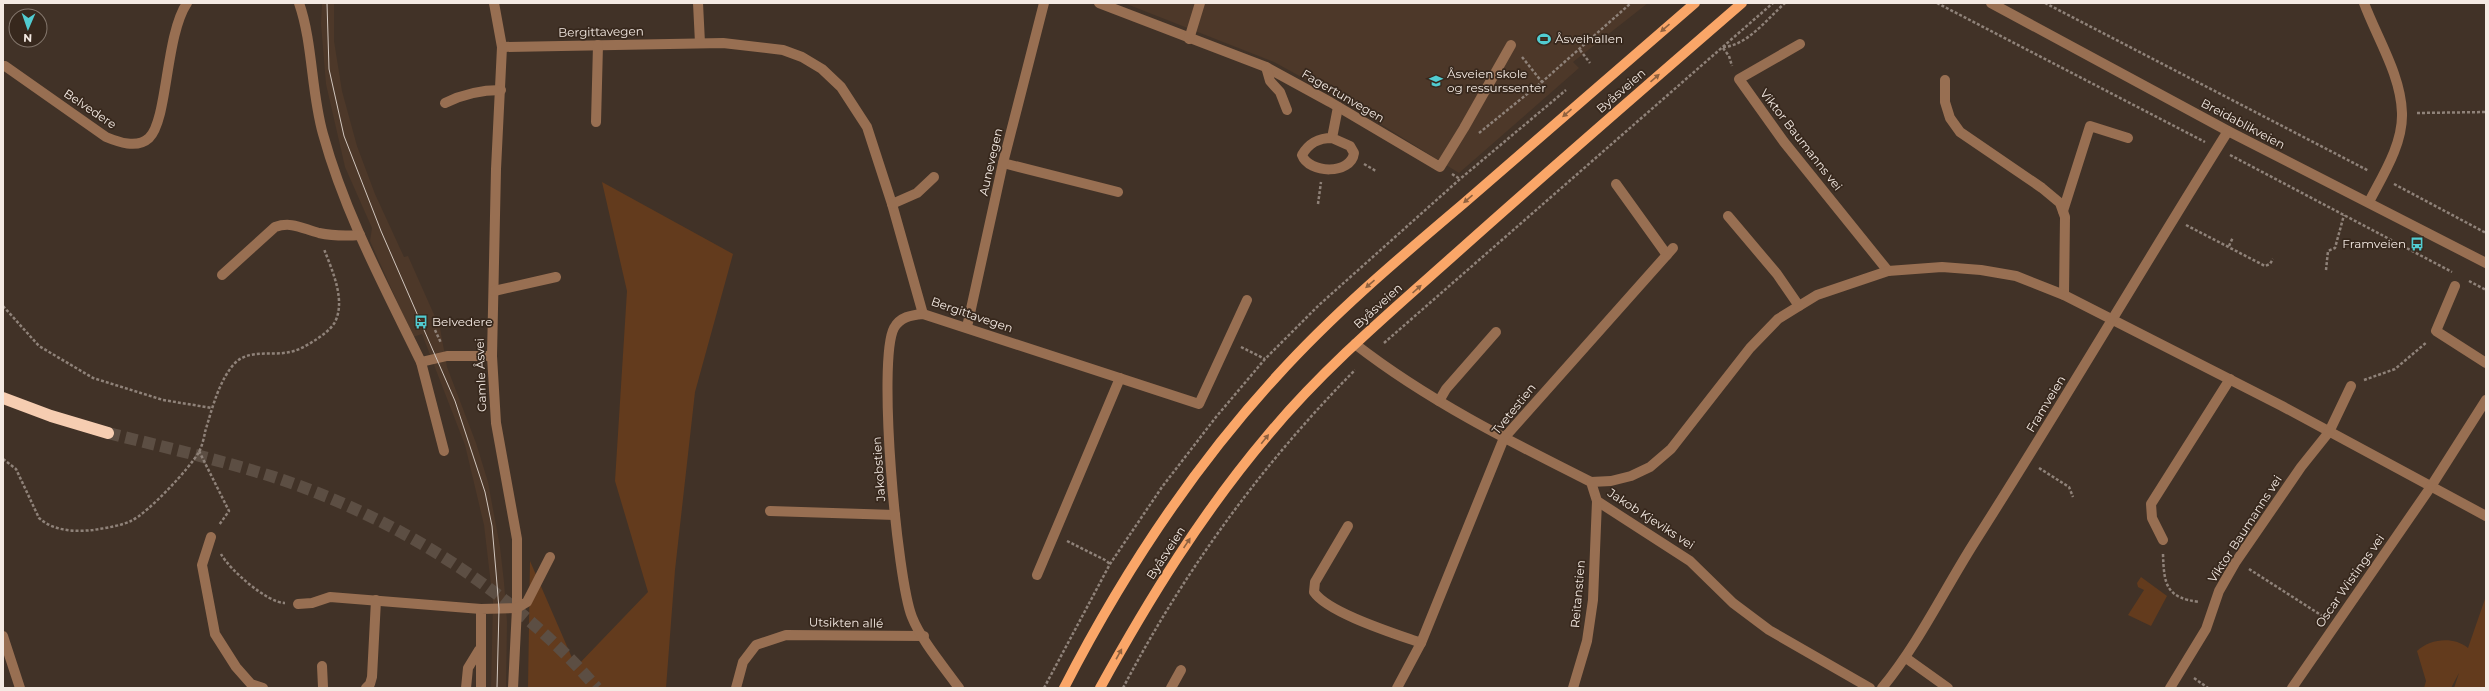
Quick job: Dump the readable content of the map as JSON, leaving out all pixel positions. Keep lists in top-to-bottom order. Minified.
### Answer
{"streets":{"main road":["Byåsveien"],"street":["Bergittavegen","Fagertunvegen","Belvedere","Breidablikveien","Viktor Baumanns vei","Aunevegen","Gamle Åsvei","Framveien","Tvetestien","Jakobstien","Jakob Kjeviks vei","Oscar Wistings vei","Reitanstien","Utsikten allé"]},"crossings":[["Bergittavegen","Aunevegen"],["Bergittavegen","Gamle Åsvei"],["Bergittavegen","Jakobstien"],["Breidablikveien","Framveien"],["Jakobstien","Utsikten allé"],["Jakob Kjeviks vei","Reitanstien"]],"places":{"sports":["Åsveihallen"],"school or university":["Åsveien skole og ressurssenter"],"bus stop":["Framveien","Belvedere"]},"north":"bottom"}
